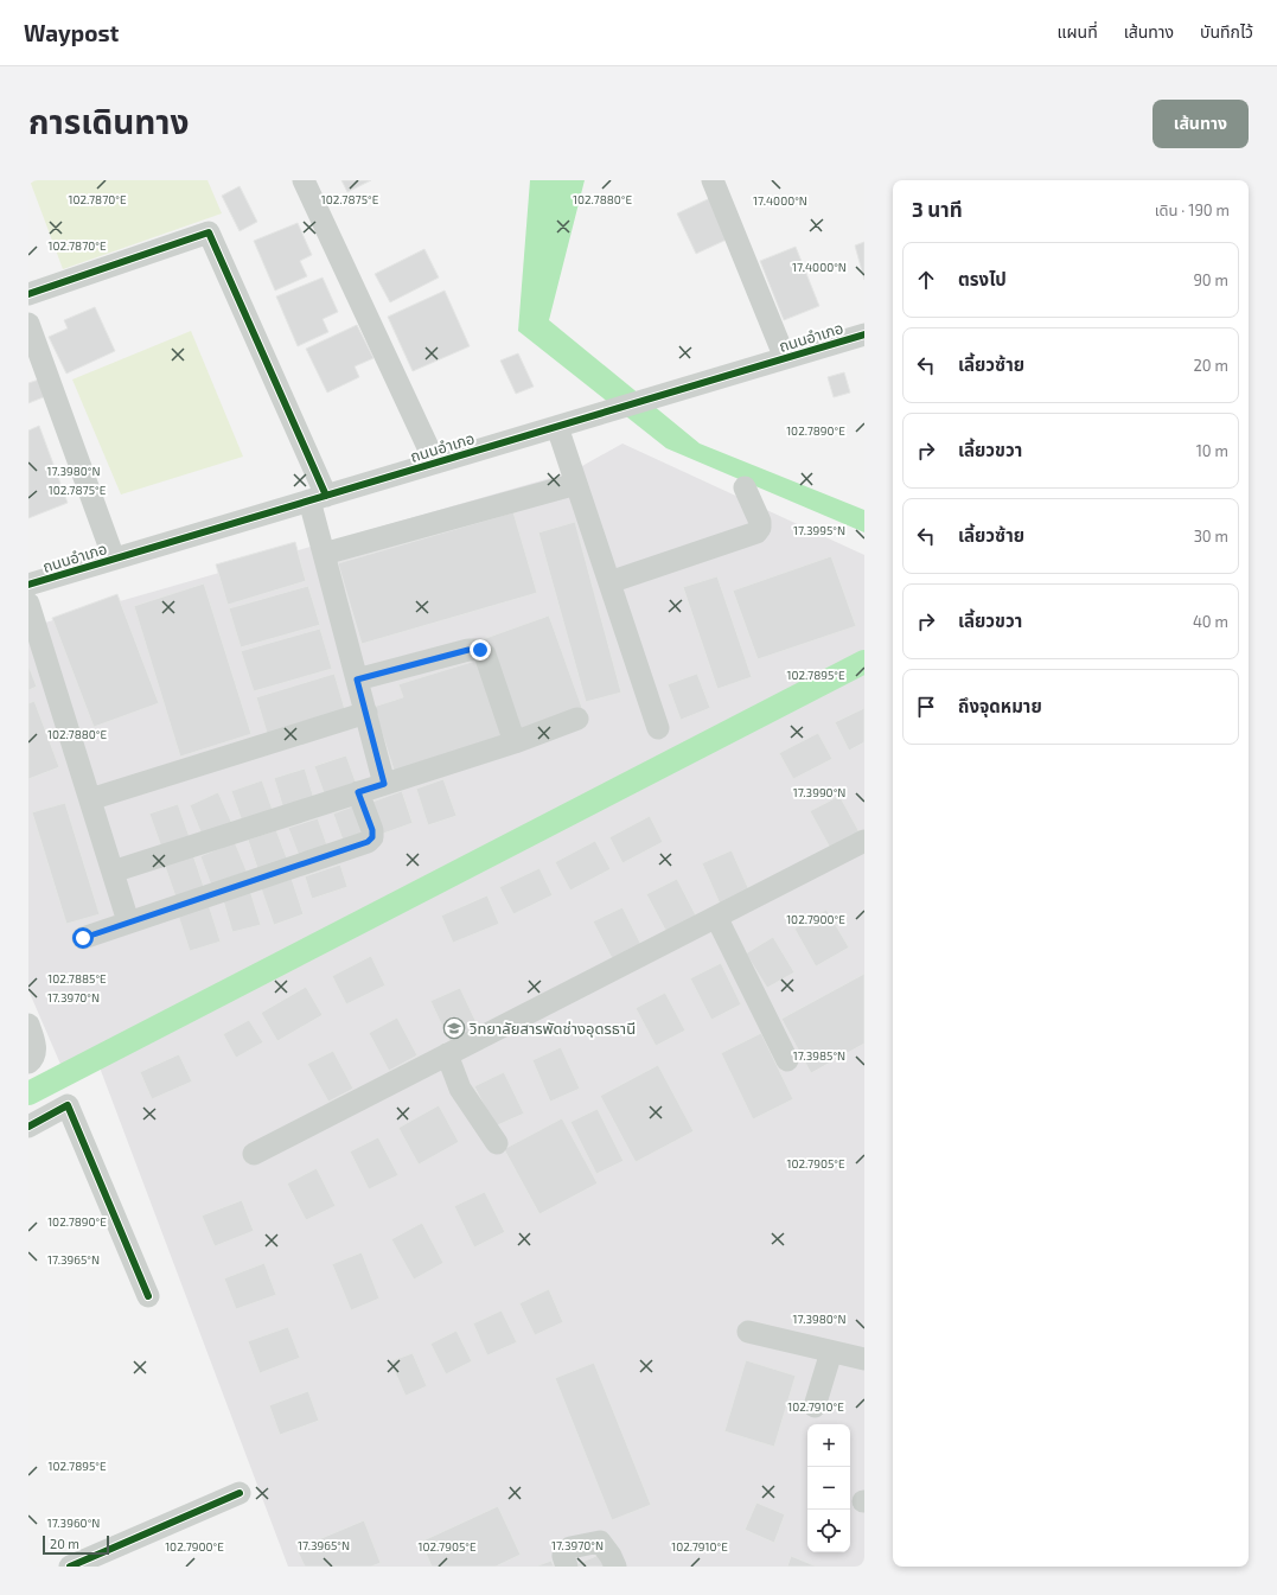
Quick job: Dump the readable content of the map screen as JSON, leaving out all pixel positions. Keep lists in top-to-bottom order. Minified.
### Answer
{"streets":{"street":["ถนนอำเภอ"]},"places":{"school or university":["วิทยาลัยสารพัดช่างอุดรธานี"]},"scale_bar":"20 m","page":{"header":"Waypost","nav":["แผนที่","เส้นทาง","บันทึกไว้"],"title":"การเดินทาง","buttons":"เส้นทาง","heading":["3 นาที","เดิน · 190 m"],"list":[["ตรงไป","90 m"],["เลี้ยวซ้าย","20 m"],["เลี้ยวขวา","10 m"],["เลี้ยวซ้าย","30 m"],["เลี้ยวขวา","40 m"],"ถึงจุดหมาย"],"map_buttons":["+","−"],"scale":"20 m"},"coordinates":["102.7870°E","102.7875°E","102.7880°E","17.4000°N","102.7890°E","17.3980°N","17.3995°N","102.7895°E","17.3990°N","102.7900°E","102.7885°E","17.3970°N","17.3985°N","102.7905°E","17.3965°N","102.7910°E","17.3960°N"]}
